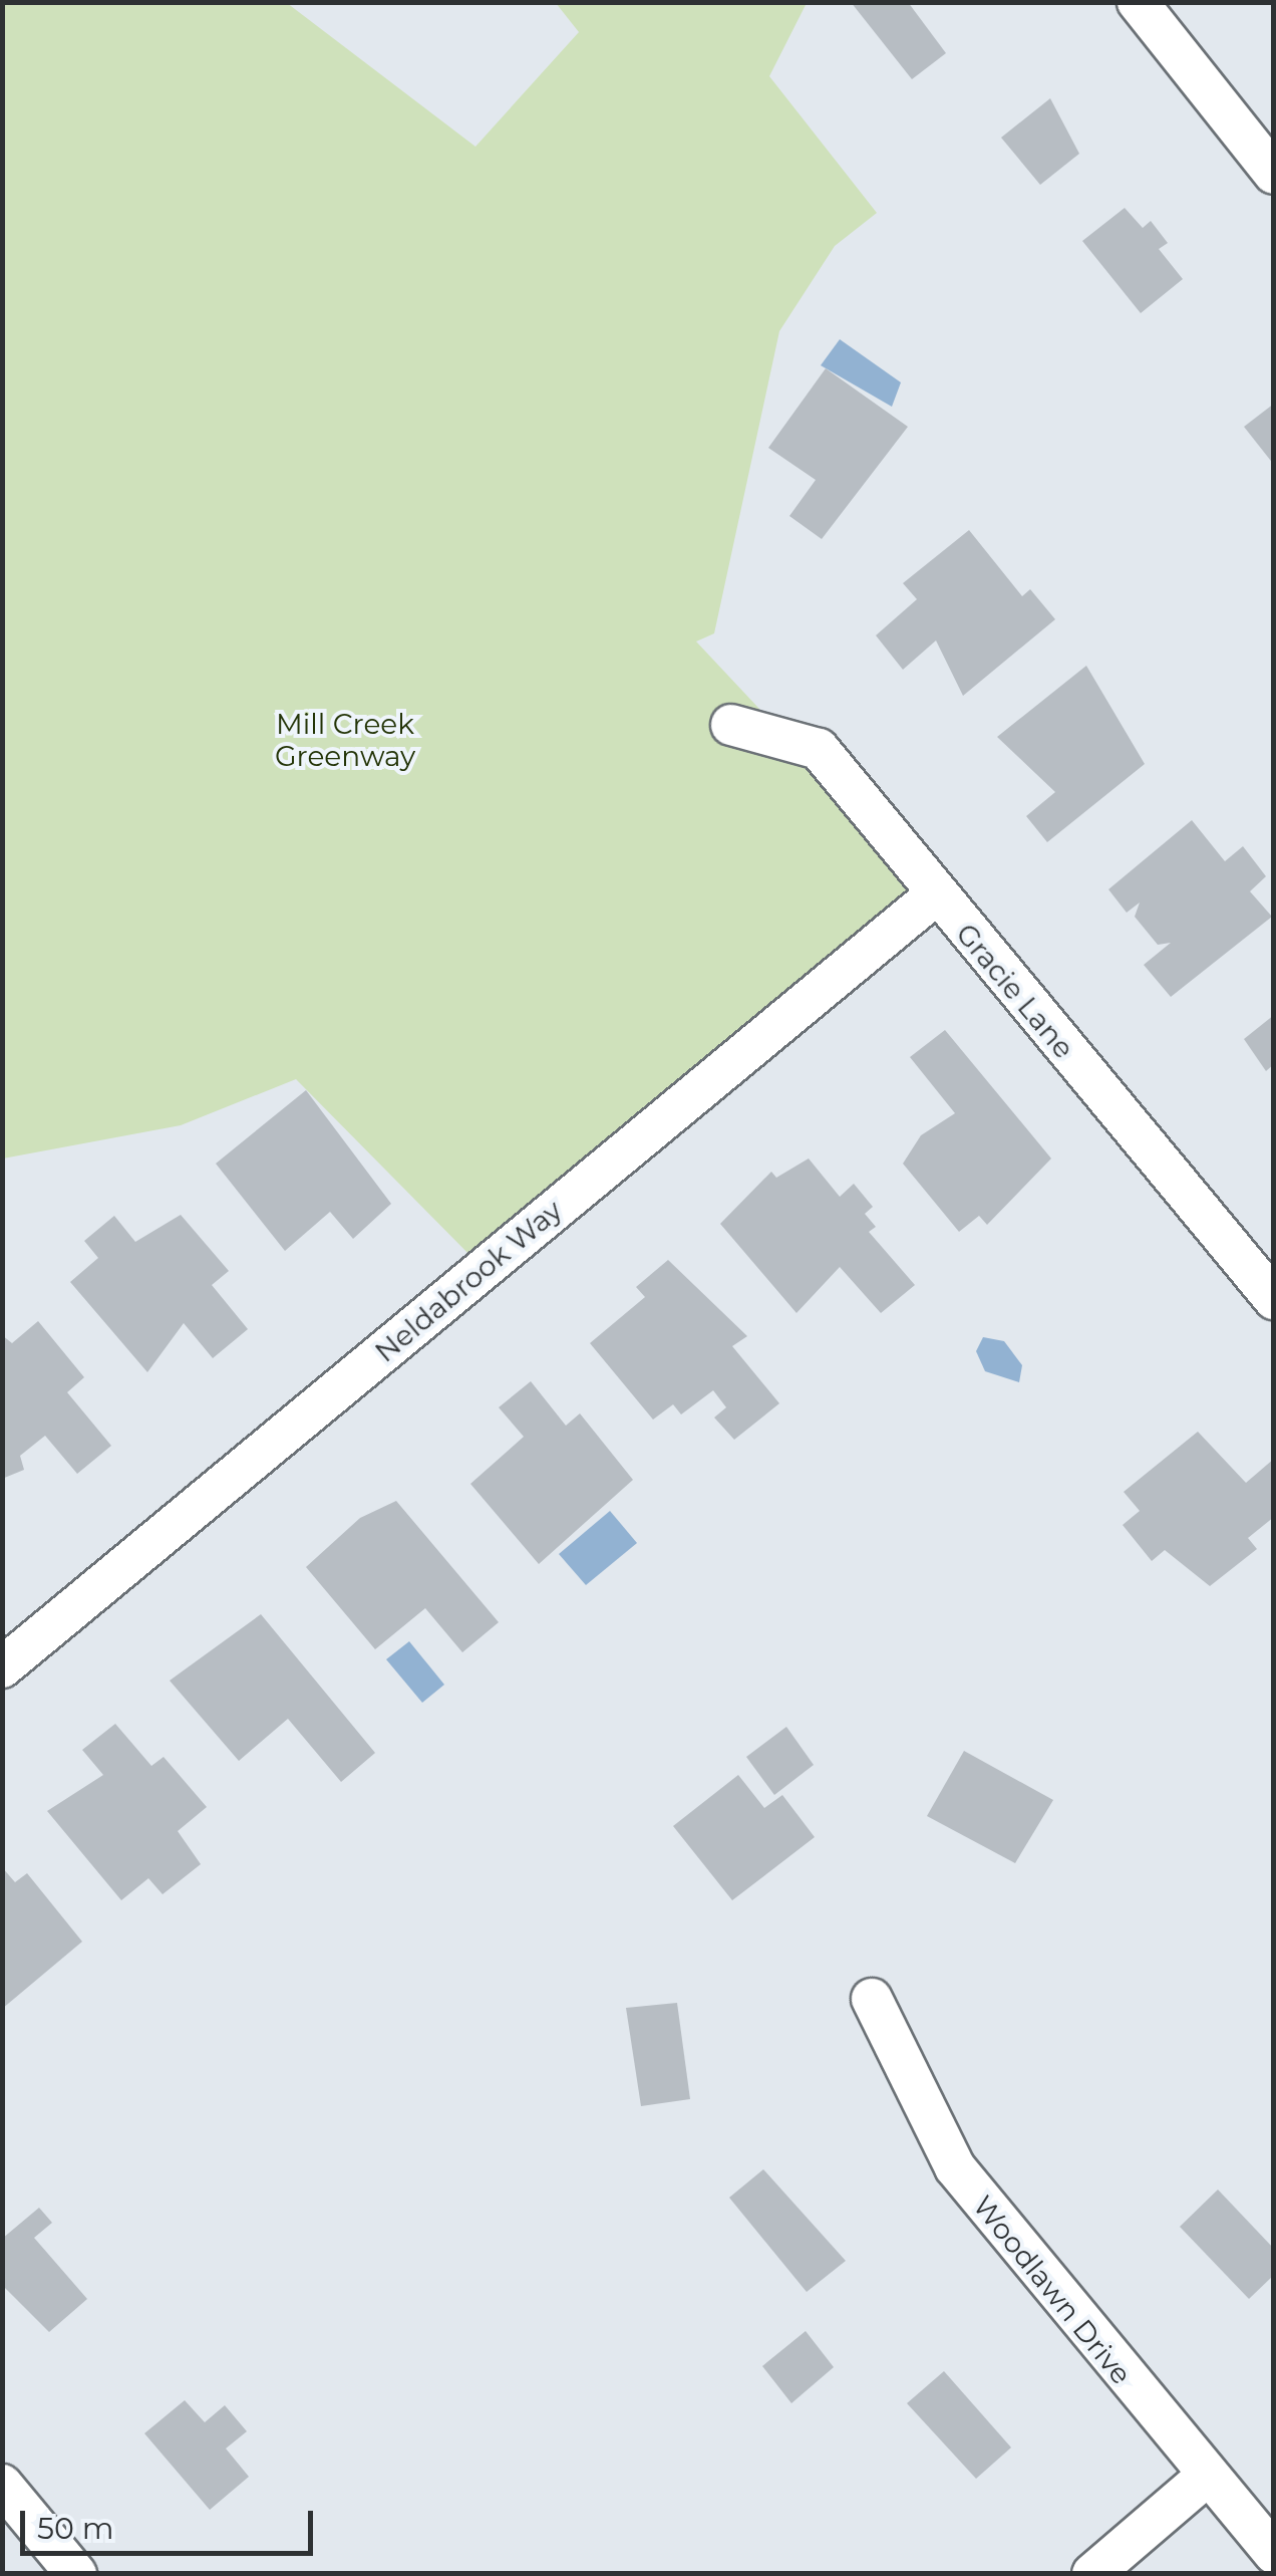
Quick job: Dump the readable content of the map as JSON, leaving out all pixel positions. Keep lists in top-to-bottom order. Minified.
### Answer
{"streets":{"street":["Gracie Lane","Neldabrook Way","Woodlawn Drive"]},"crossings":[["Gracie Lane","Neldabrook Way"]],"parks":["Mill Creek Greenway"],"scale_bar":"50 m"}
